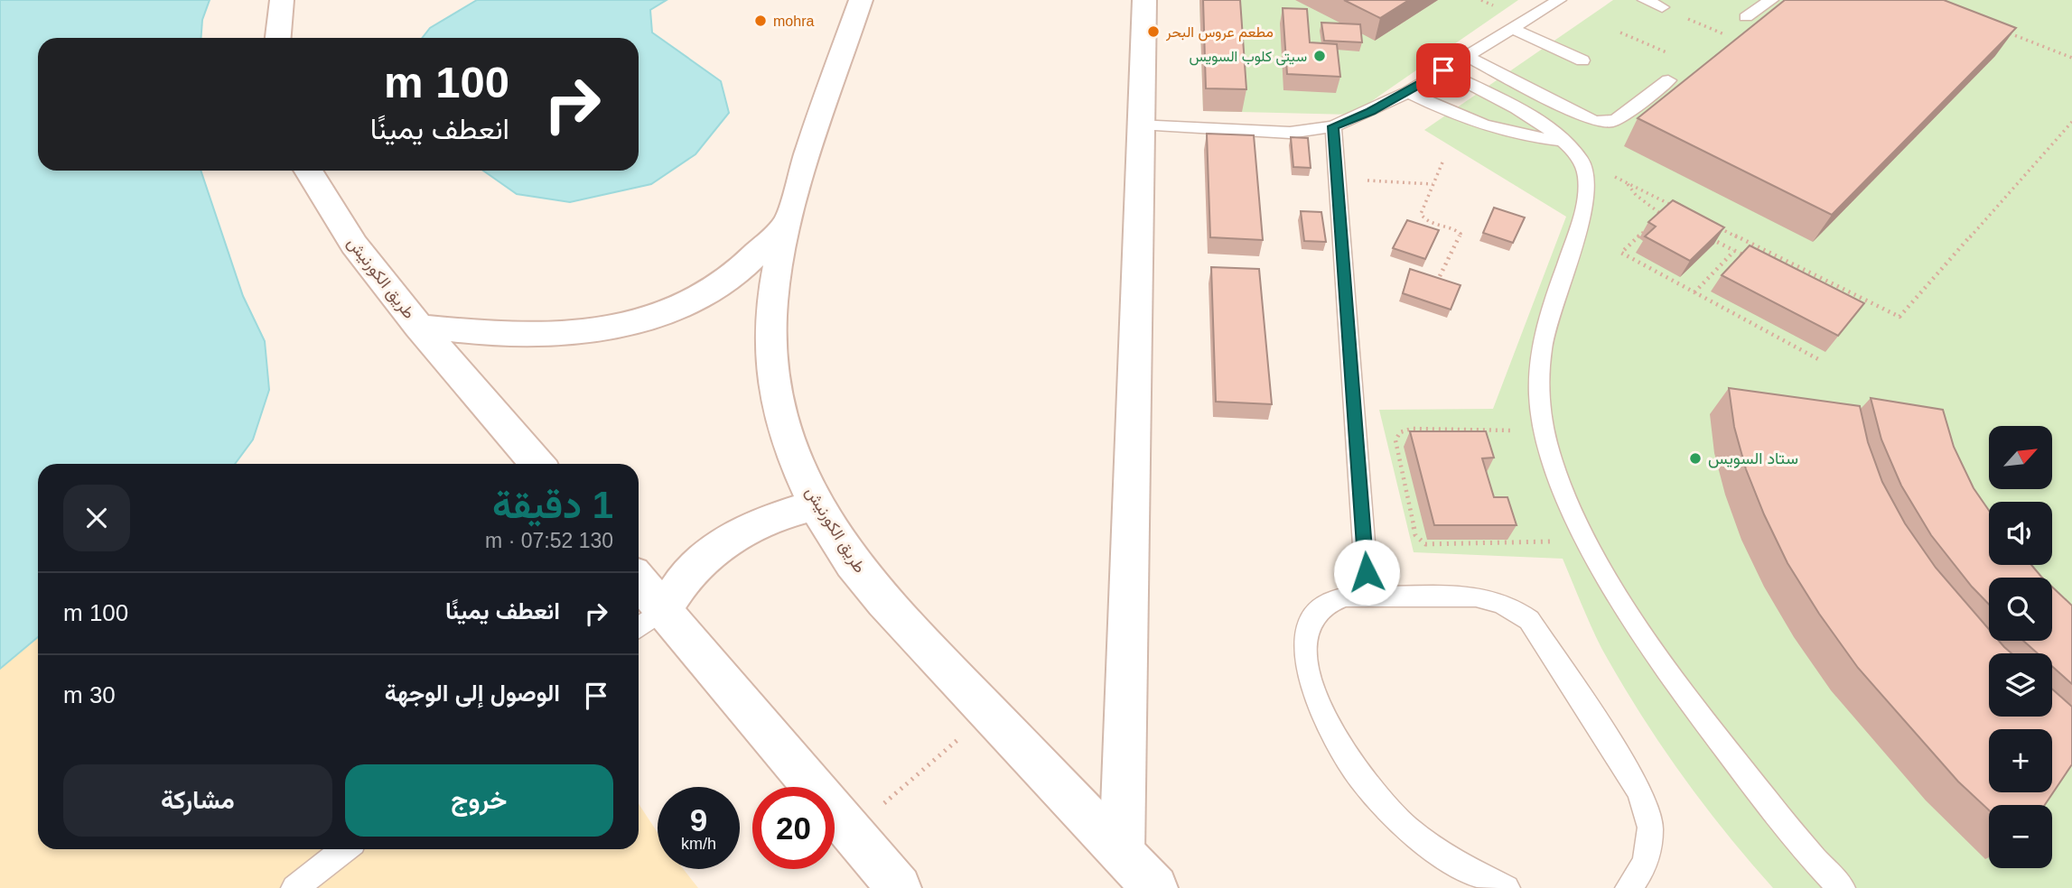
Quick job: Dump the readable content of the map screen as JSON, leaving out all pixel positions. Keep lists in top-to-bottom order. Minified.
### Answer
{"streets":{"main road":["طريق الكورنيش"]},"places":["mohra","مطعم عروس البحر","سيتى كلوب السويس","ستاد السويس"],"north":"top right","page":{"turn":["100 m","انعطف يمينًا"],"map_buttons":["+","−"],"heading":["1 دقيقة","130 m · 07:52"],"list":[{"name":"انعطف يمينًا","value":"100 m"},{"name":"الوصول إلى الوجهة","value":"30 m"}],"buttons":["خروج","مشاركة"],"speed":"9 km/h","limit":"20"}}
